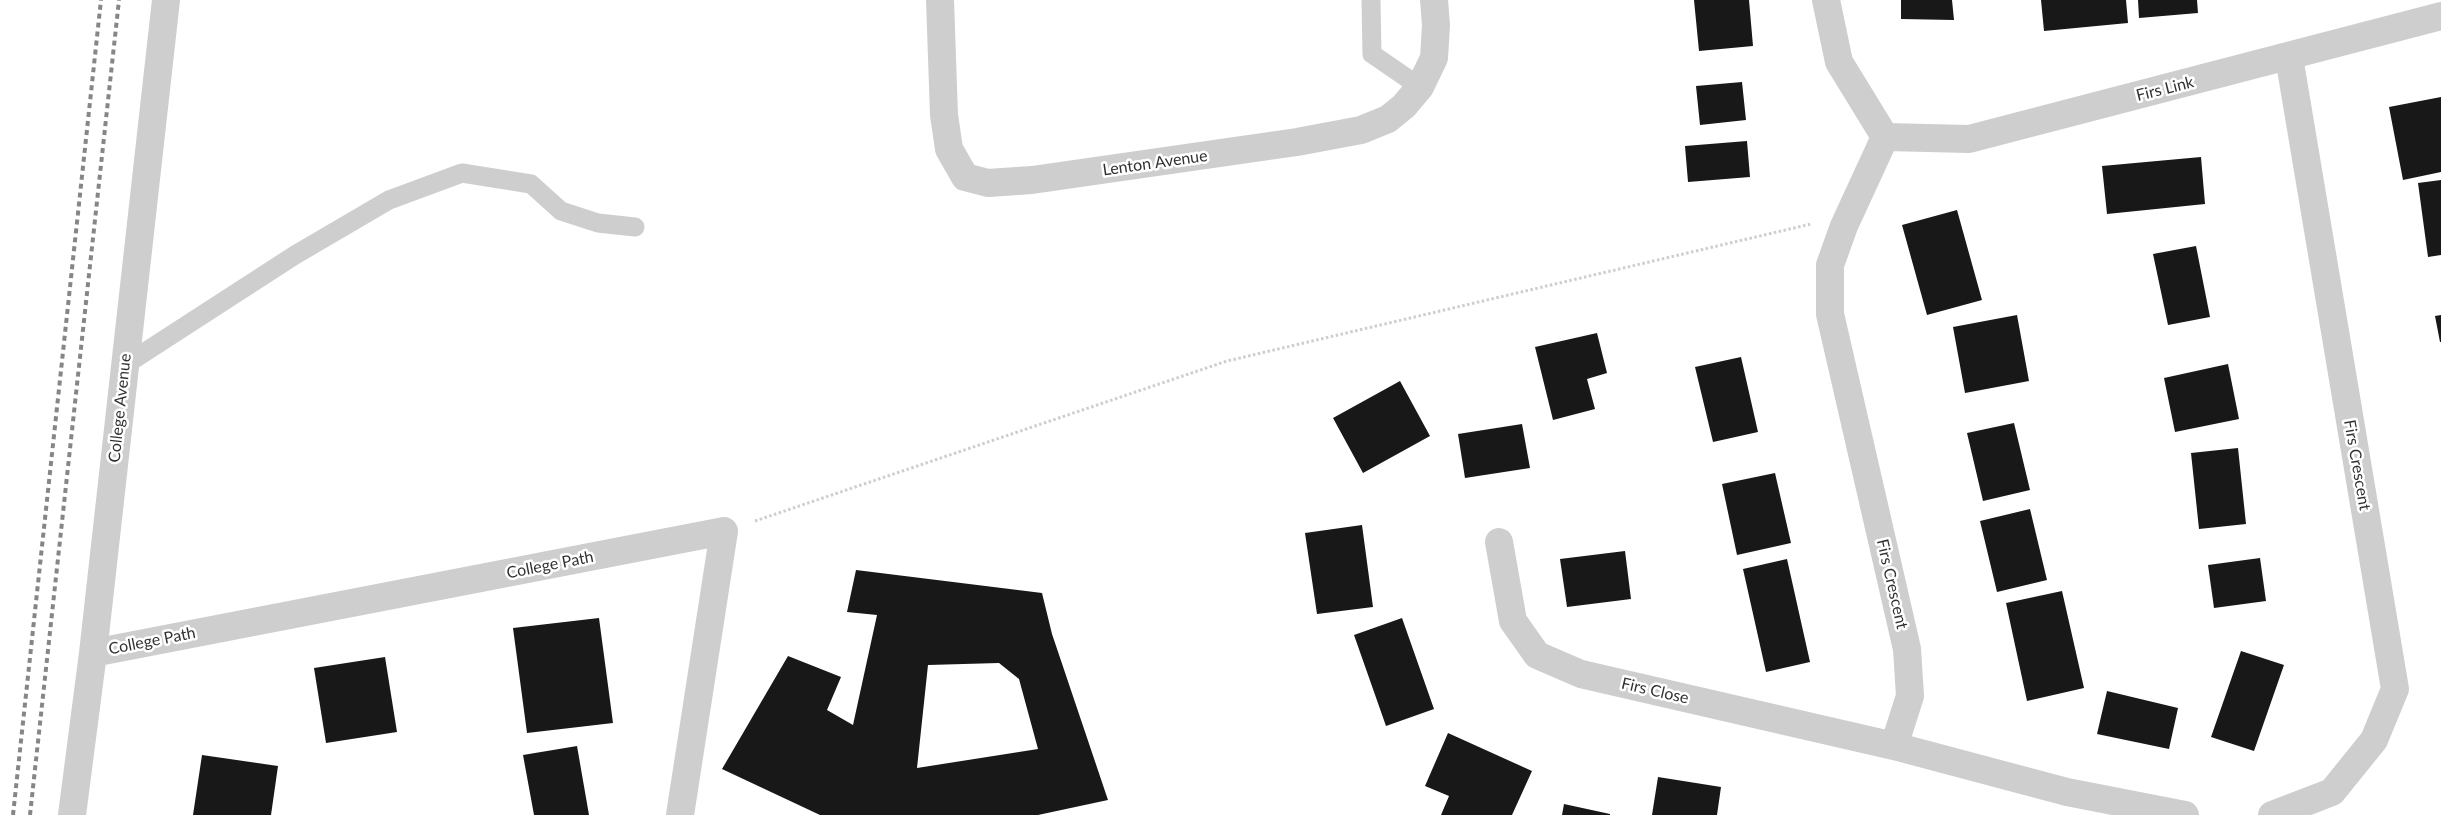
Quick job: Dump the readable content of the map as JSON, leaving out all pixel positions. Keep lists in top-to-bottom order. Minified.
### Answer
{"streets":{"street":["Firs Link","Lenton Avenue","College Avenue","Firs Crescent","College Path","Firs Close"]},"crossings":[["Firs Link","Firs Crescent"],["College Avenue","College Path"],["Firs Crescent","Firs Close"]]}
